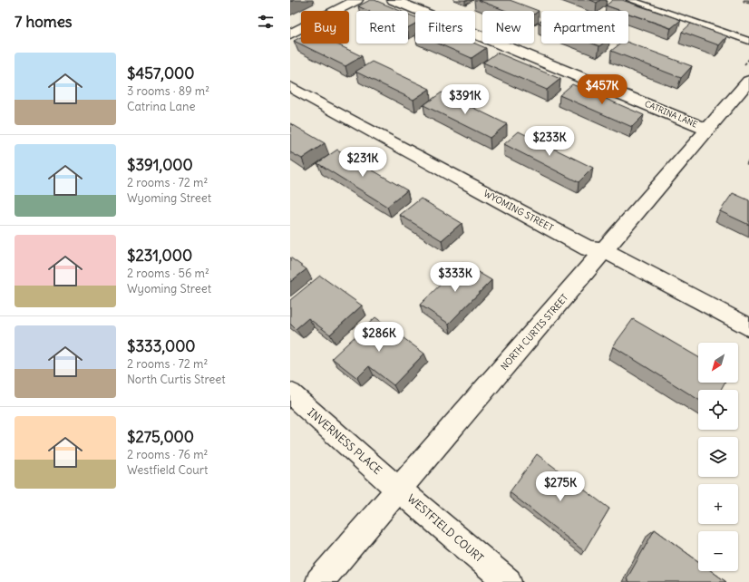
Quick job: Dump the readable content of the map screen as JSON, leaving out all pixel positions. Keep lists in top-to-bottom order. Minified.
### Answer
{"streets":{"street":["CATRINA LANE","WYOMING STREET","NORTH CURTIS STREET","INVERNESS PLACE","WESTFIELD COURT"]},"crossings":[["CATRINA LANE","NORTH CURTIS STREET"],["WYOMING STREET","NORTH CURTIS STREET"],["NORTH CURTIS STREET","INVERNESS PLACE"],["NORTH CURTIS STREET","WESTFIELD COURT"],["INVERNESS PLACE","WESTFIELD COURT"]],"north":"bottom left","page":{"heading":"7 homes","chip":["Buy","Rent","Filters","New","Apartment"],"list":[{"name":"$457,000","note":"3 rooms · 89 m² · Catrina Lane"},{"name":"$391,000","note":"2 rooms · 72 m² · Wyoming Street"},{"name":"$231,000","note":"2 rooms · 56 m² · Wyoming Street"},{"name":"$333,000","note":"2 rooms · 72 m² · North Curtis Street"},{"name":"$275,000","note":"2 rooms · 76 m² · Westfield Court"}],"price":["$457K","$391K","$233K","$231K","$333K","$286K","$275K"],"map_buttons":["+","−"]}}
